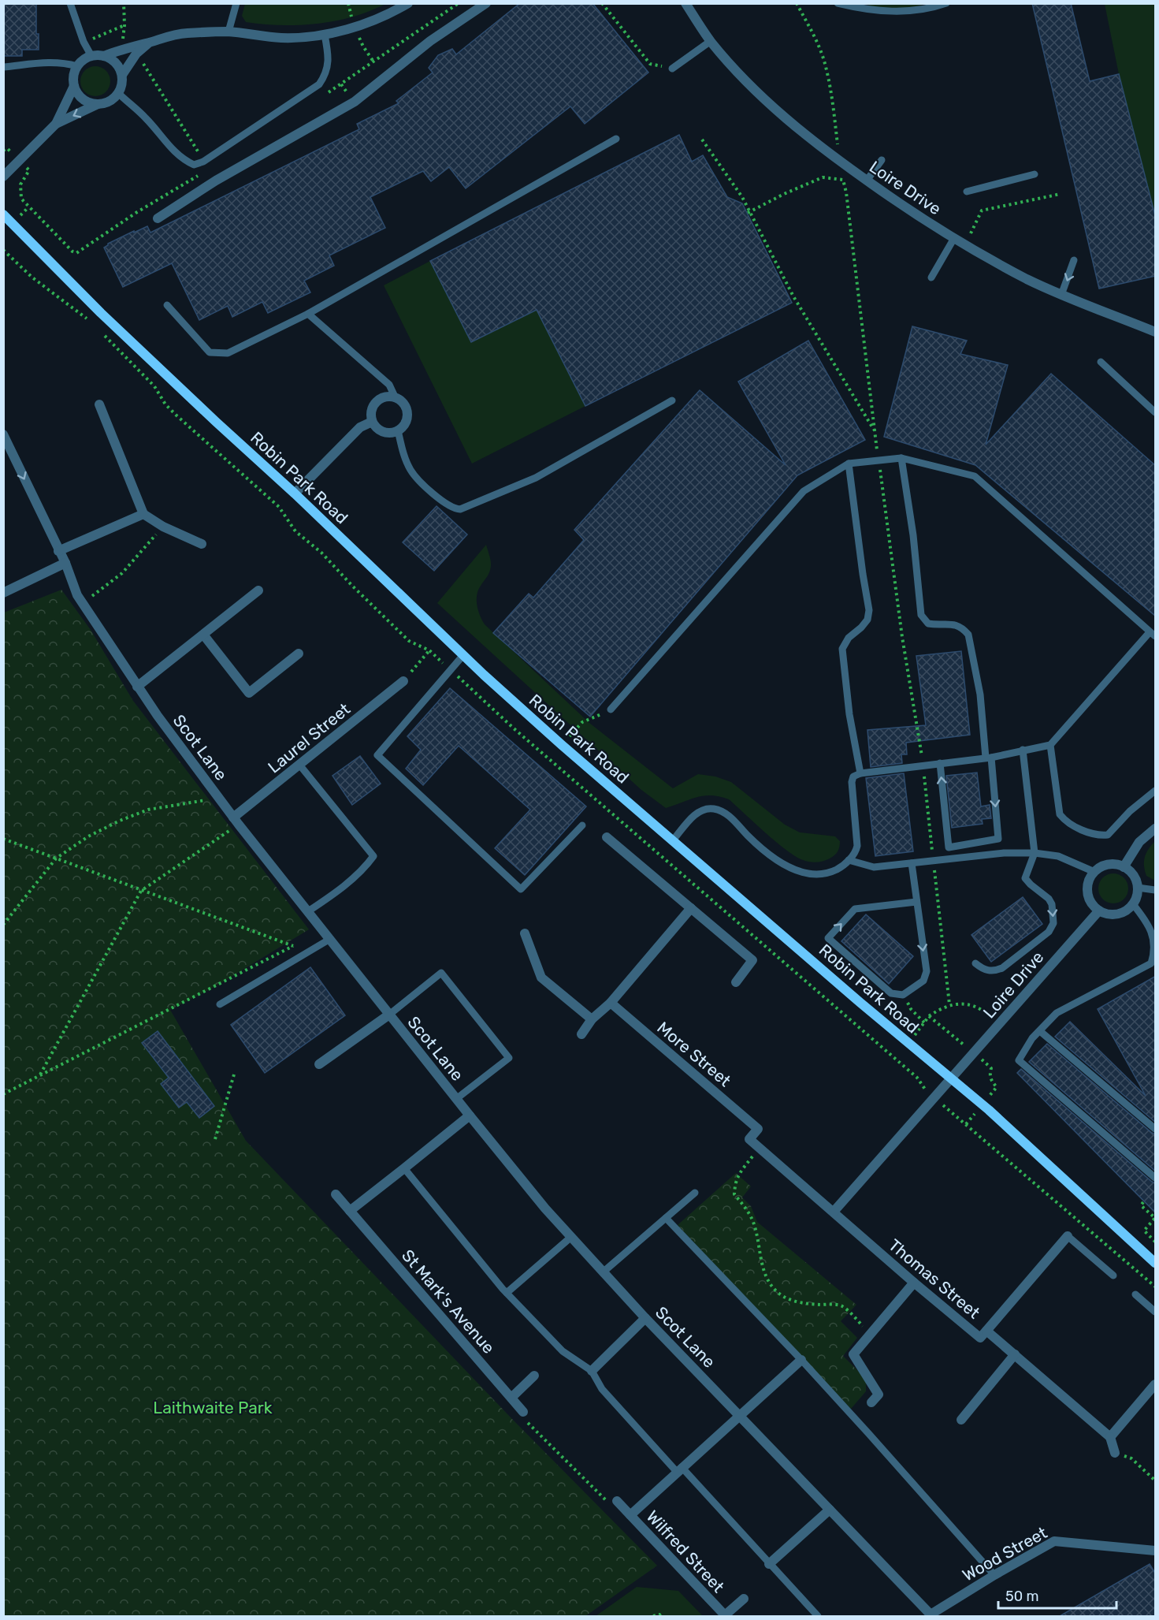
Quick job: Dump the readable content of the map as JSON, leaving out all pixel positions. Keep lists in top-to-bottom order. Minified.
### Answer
{"streets":{"street":["Loire Drive","Robin Park Road","Laurel Street","Scot Lane","More Street","Thomas Street","St Mark's Avenue","Wilfred Street","Wood Street"]},"crossings":[["Loire Drive","Robin Park Road"],["Loire Drive","Thomas Street"],["Laurel Street","Scot Lane"],["Scot Lane","Wilfred Street"],["Scot Lane","Wood Street"],["More Street","Thomas Street"]],"parks":["Laithwaite Park"],"scale_bar":"50 m"}
